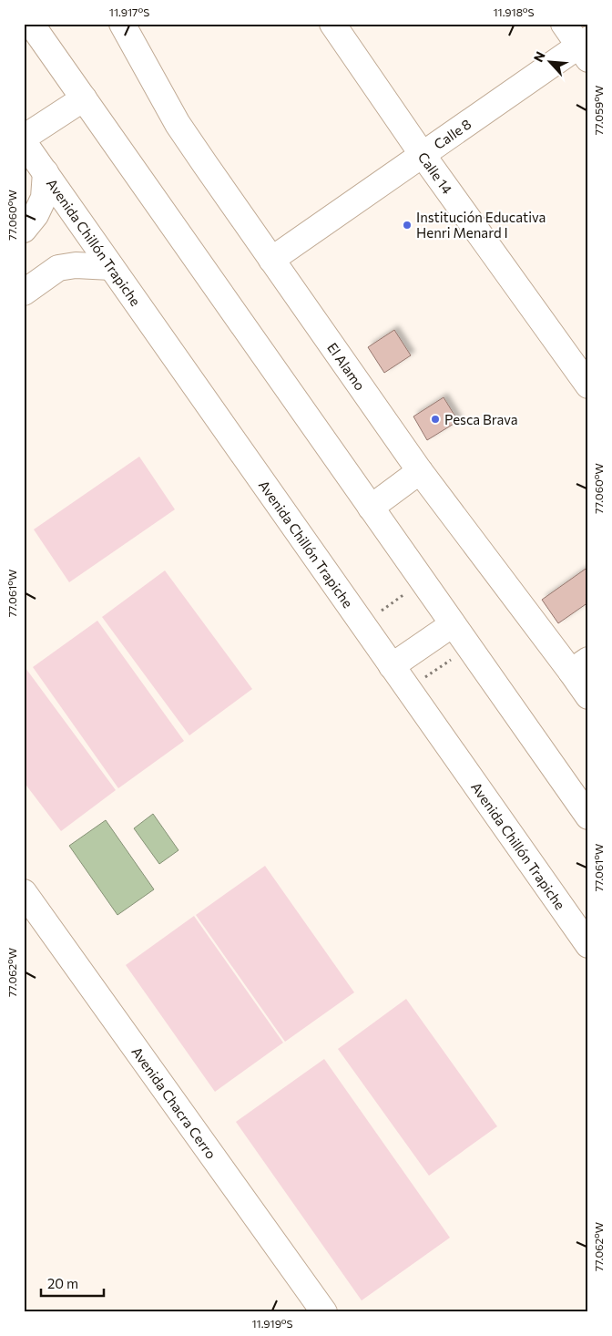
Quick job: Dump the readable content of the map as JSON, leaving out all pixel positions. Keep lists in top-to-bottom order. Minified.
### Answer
{"streets":{"main road":["Calle 8","Calle 14","Avenida Chillón Trapiche","El Alamo","Avenida Chacra Cerro"]},"crossings":[["Calle 8","Calle 14"],["Calle 8","El Alamo"]],"places":["Institución Educativa Henri Menard I","Pesca Brava"],"scale_bar":"20 m","north":"top left","coordinates":["11.917°S","11.918°S","77.059°W","77.060°W","77.061°W","77.062°W","11.919°S"]}
